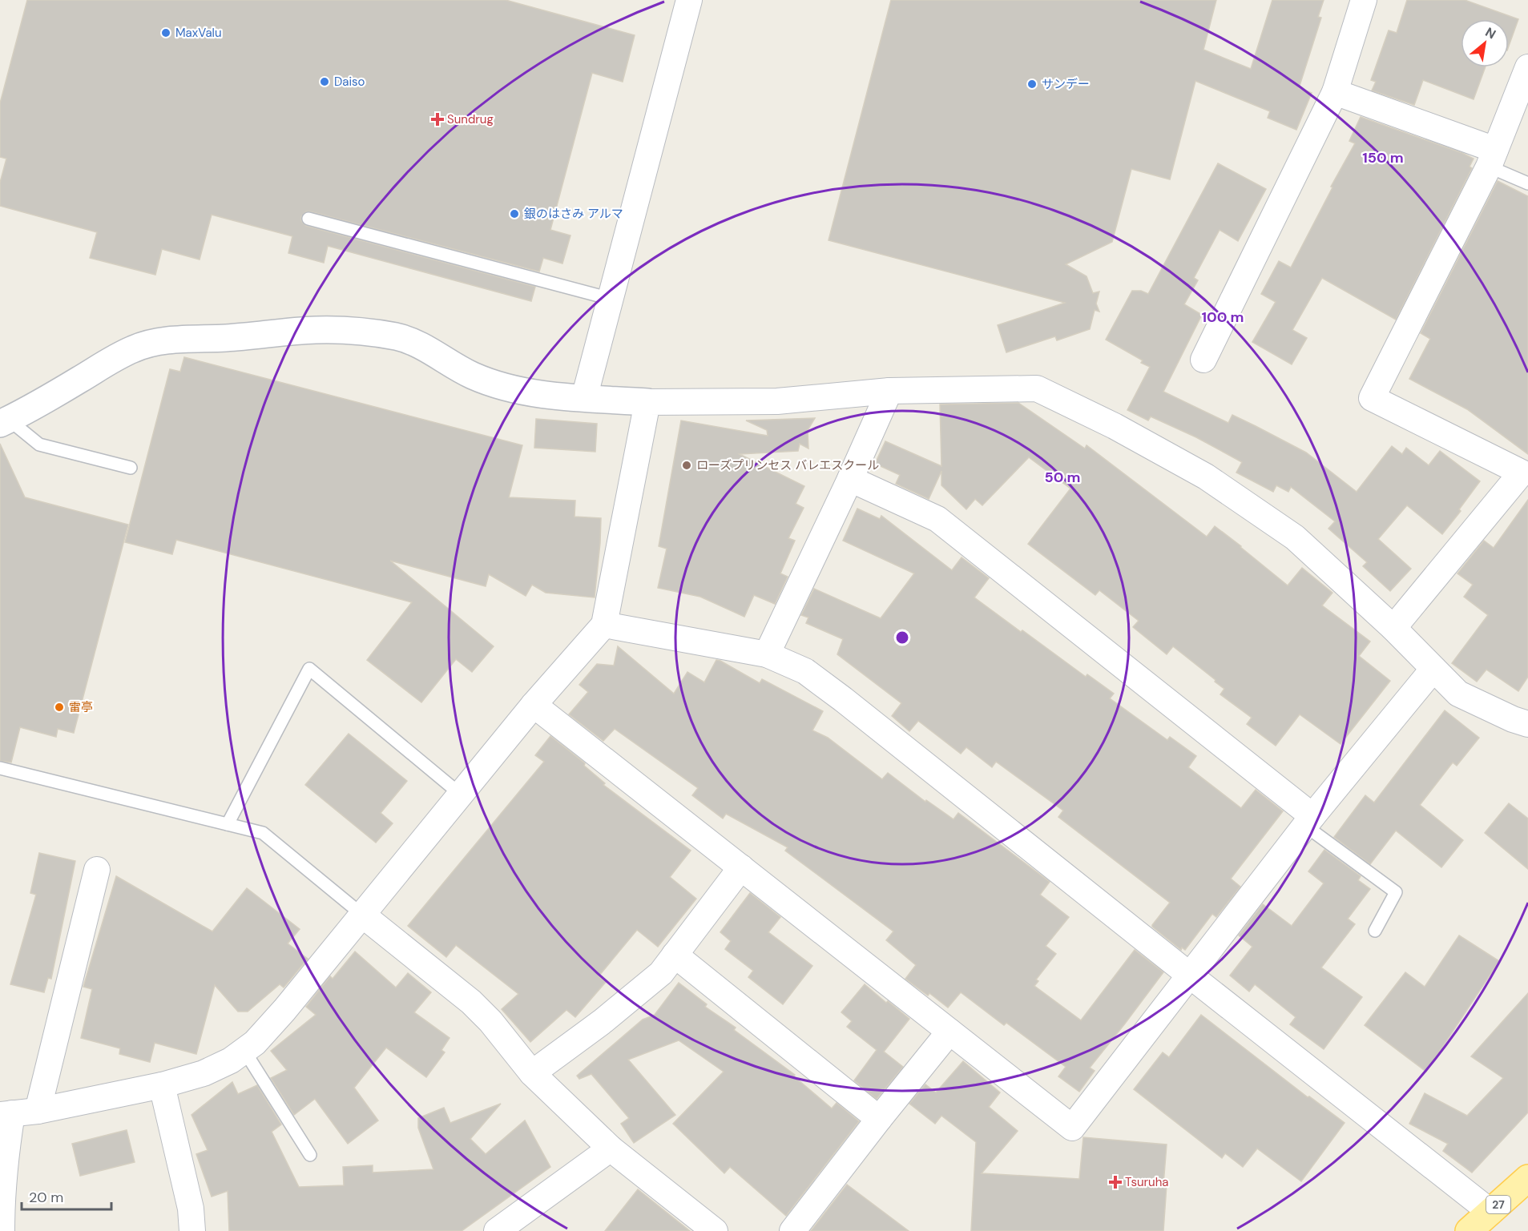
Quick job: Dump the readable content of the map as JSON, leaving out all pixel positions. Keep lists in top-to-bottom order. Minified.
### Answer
{"streets":{"main road":["27"]},"places":{"other":["MaxValu","Daiso","サンデー","銀のはさみ アルマ","ローズプリンセス バレエスクール","雷亭"],"health":["Sundrug","Tsuruha"]},"scale_bar":"20 m","north":"top right","rings":["150 m","100 m","50 m"]}
